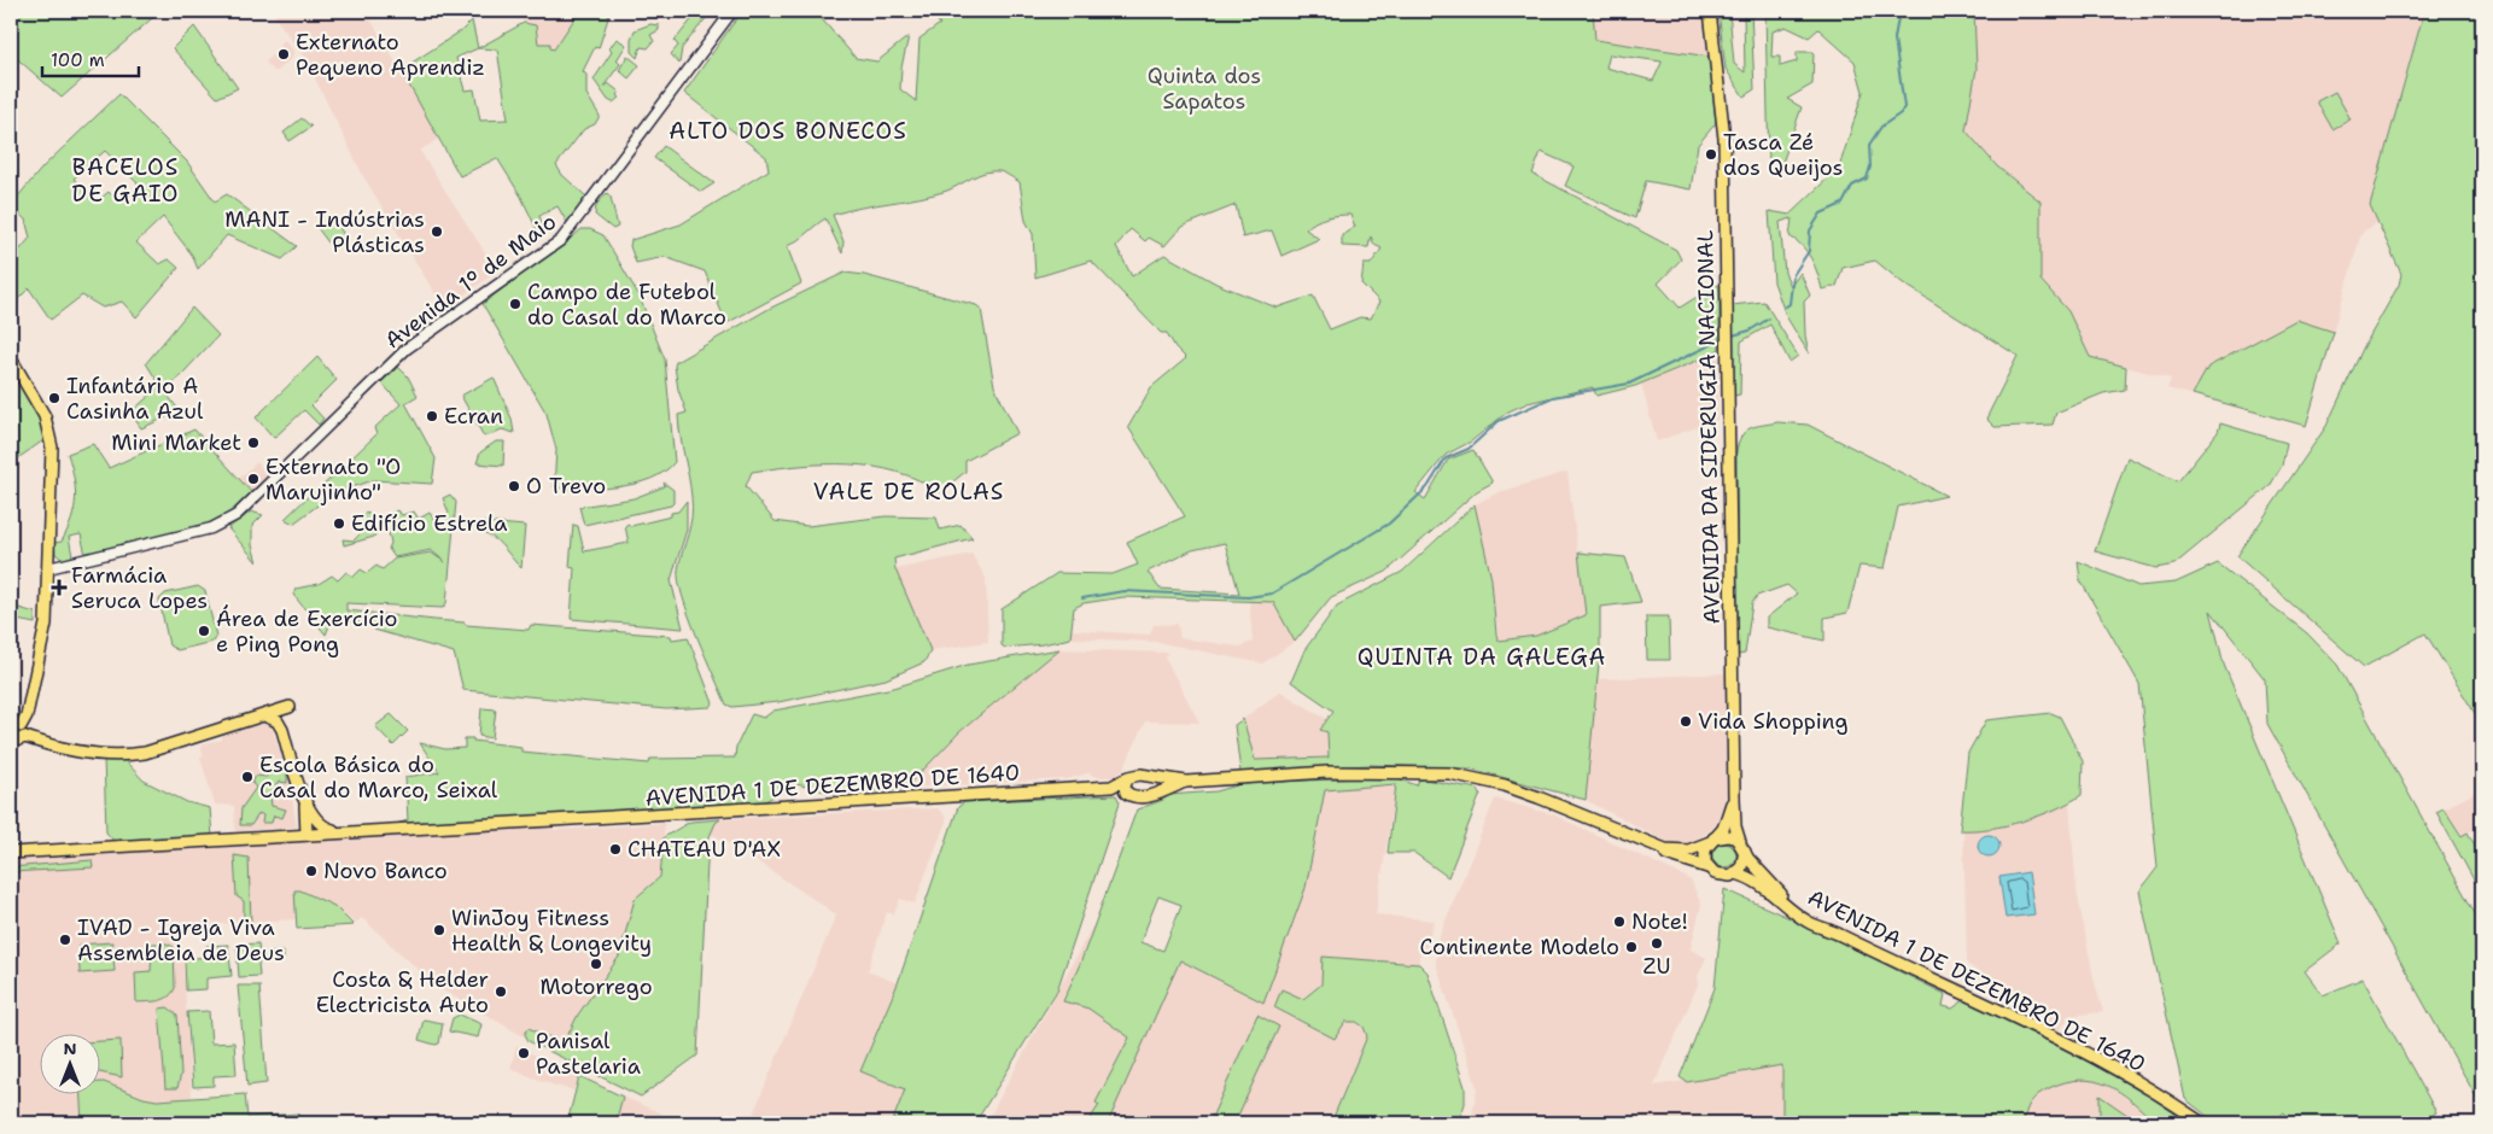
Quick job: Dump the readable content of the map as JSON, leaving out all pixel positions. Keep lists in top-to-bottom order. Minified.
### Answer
{"streets":{"main road":["AVENIDA DA SIDERUGIA NACIONAL","AVENIDA 1 DE DEZEMBRO DE 1640"],"street":["Avenida 1º de Maio"]},"crossings":[["AVENIDA DA SIDERUGIA NACIONAL","AVENIDA 1 DE DEZEMBRO DE 1640"]],"districts":["ALTO DOS BONECOS","BACELOS DE GAIO","VALE DE ROLAS","QUINTA DA GALEGA"],"parks":["Quinta dos Sapatos"],"places":{"other":["Externato Pequeno Aprendiz","Tasca Zé dos Queijos","MANI - Indústrias Plásticas","Campo de Futebol do Casal do Marco","Infantário A Casinha Azul","Ecran","Mini Market","Externato \"O Marujinho\"","O Trevo","Edifício Estrela","Área de Exercício e Ping Pong","Vida Shopping","Escola Básica do Casal do Marco, Seixal","CHATEAU D'AX","Novo Banco","Note!","WinJoy Fitness Health & Longevity","IVAD - Igreja Viva Assembleia de Deus","ZU","Continente Modelo","Motorrego","Costa & Helder Electricista Auto","Panisal Pastelaria"],"health":["Farmácia Seruca Lopes"]},"scale_bar":"100 m","north":"top"}
